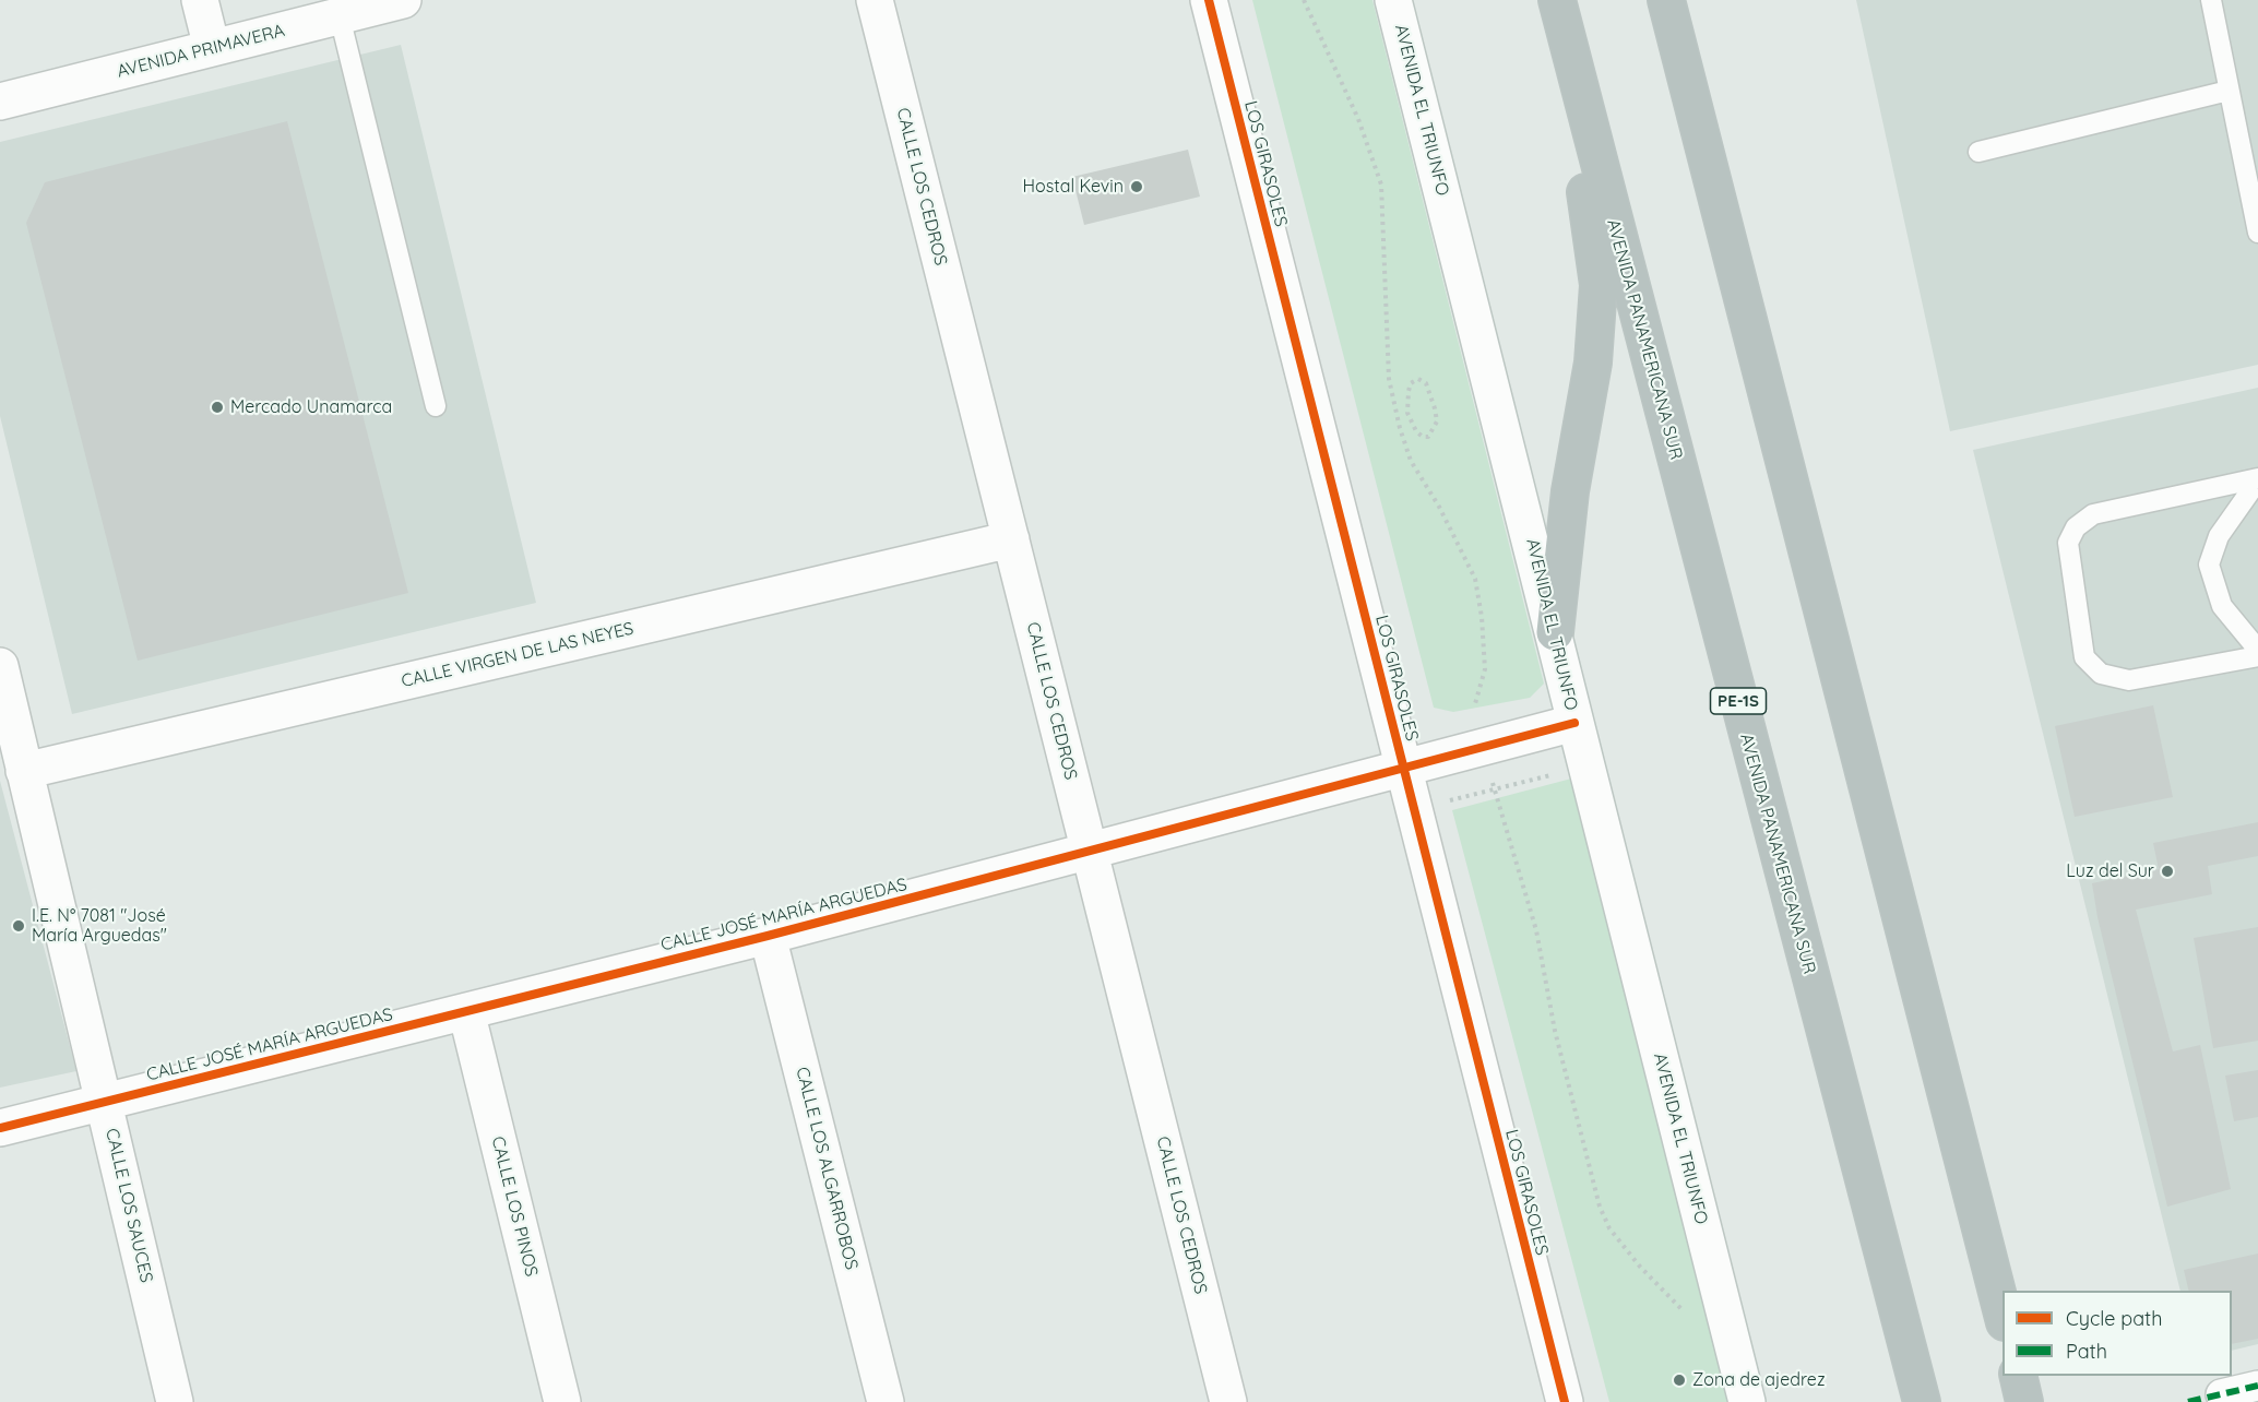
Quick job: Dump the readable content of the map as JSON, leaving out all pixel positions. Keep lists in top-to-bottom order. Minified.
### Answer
{"streets":{"highway":["AVENIDA PANAMERICANA SUR","PE-1S"],"street":["AVENIDA PRIMAVERA","AVENIDA EL TRIUNFO","LOS GIRASOLES","CALLE LOS CEDROS","CALLE VIRGEN DE LAS NEYES","CALLE JOSÉ MARÍA ARGUEDAS","CALLE LOS ALGARROBOS","CALLE LOS SAUCES","CALLE LOS PINOS"]},"crossings":[["AVENIDA EL TRIUNFO","CALLE JOSÉ MARÍA ARGUEDAS"],["LOS GIRASOLES","CALLE JOSÉ MARÍA ARGUEDAS"],["CALLE LOS CEDROS","CALLE VIRGEN DE LAS NEYES"],["CALLE LOS CEDROS","CALLE JOSÉ MARÍA ARGUEDAS"],["CALLE VIRGEN DE LAS NEYES","CALLE LOS SAUCES"],["CALLE JOSÉ MARÍA ARGUEDAS","CALLE LOS ALGARROBOS"],["CALLE JOSÉ MARÍA ARGUEDAS","CALLE LOS SAUCES"],["CALLE JOSÉ MARÍA ARGUEDAS","CALLE LOS PINOS"]],"places":["Hostal Kevin","Mercado Unamarca","Luz del Sur","I.E. N° 7081 \"José María Arguedas\"","Zona de ajedrez"],"legend":["Cycle path","Path"]}
